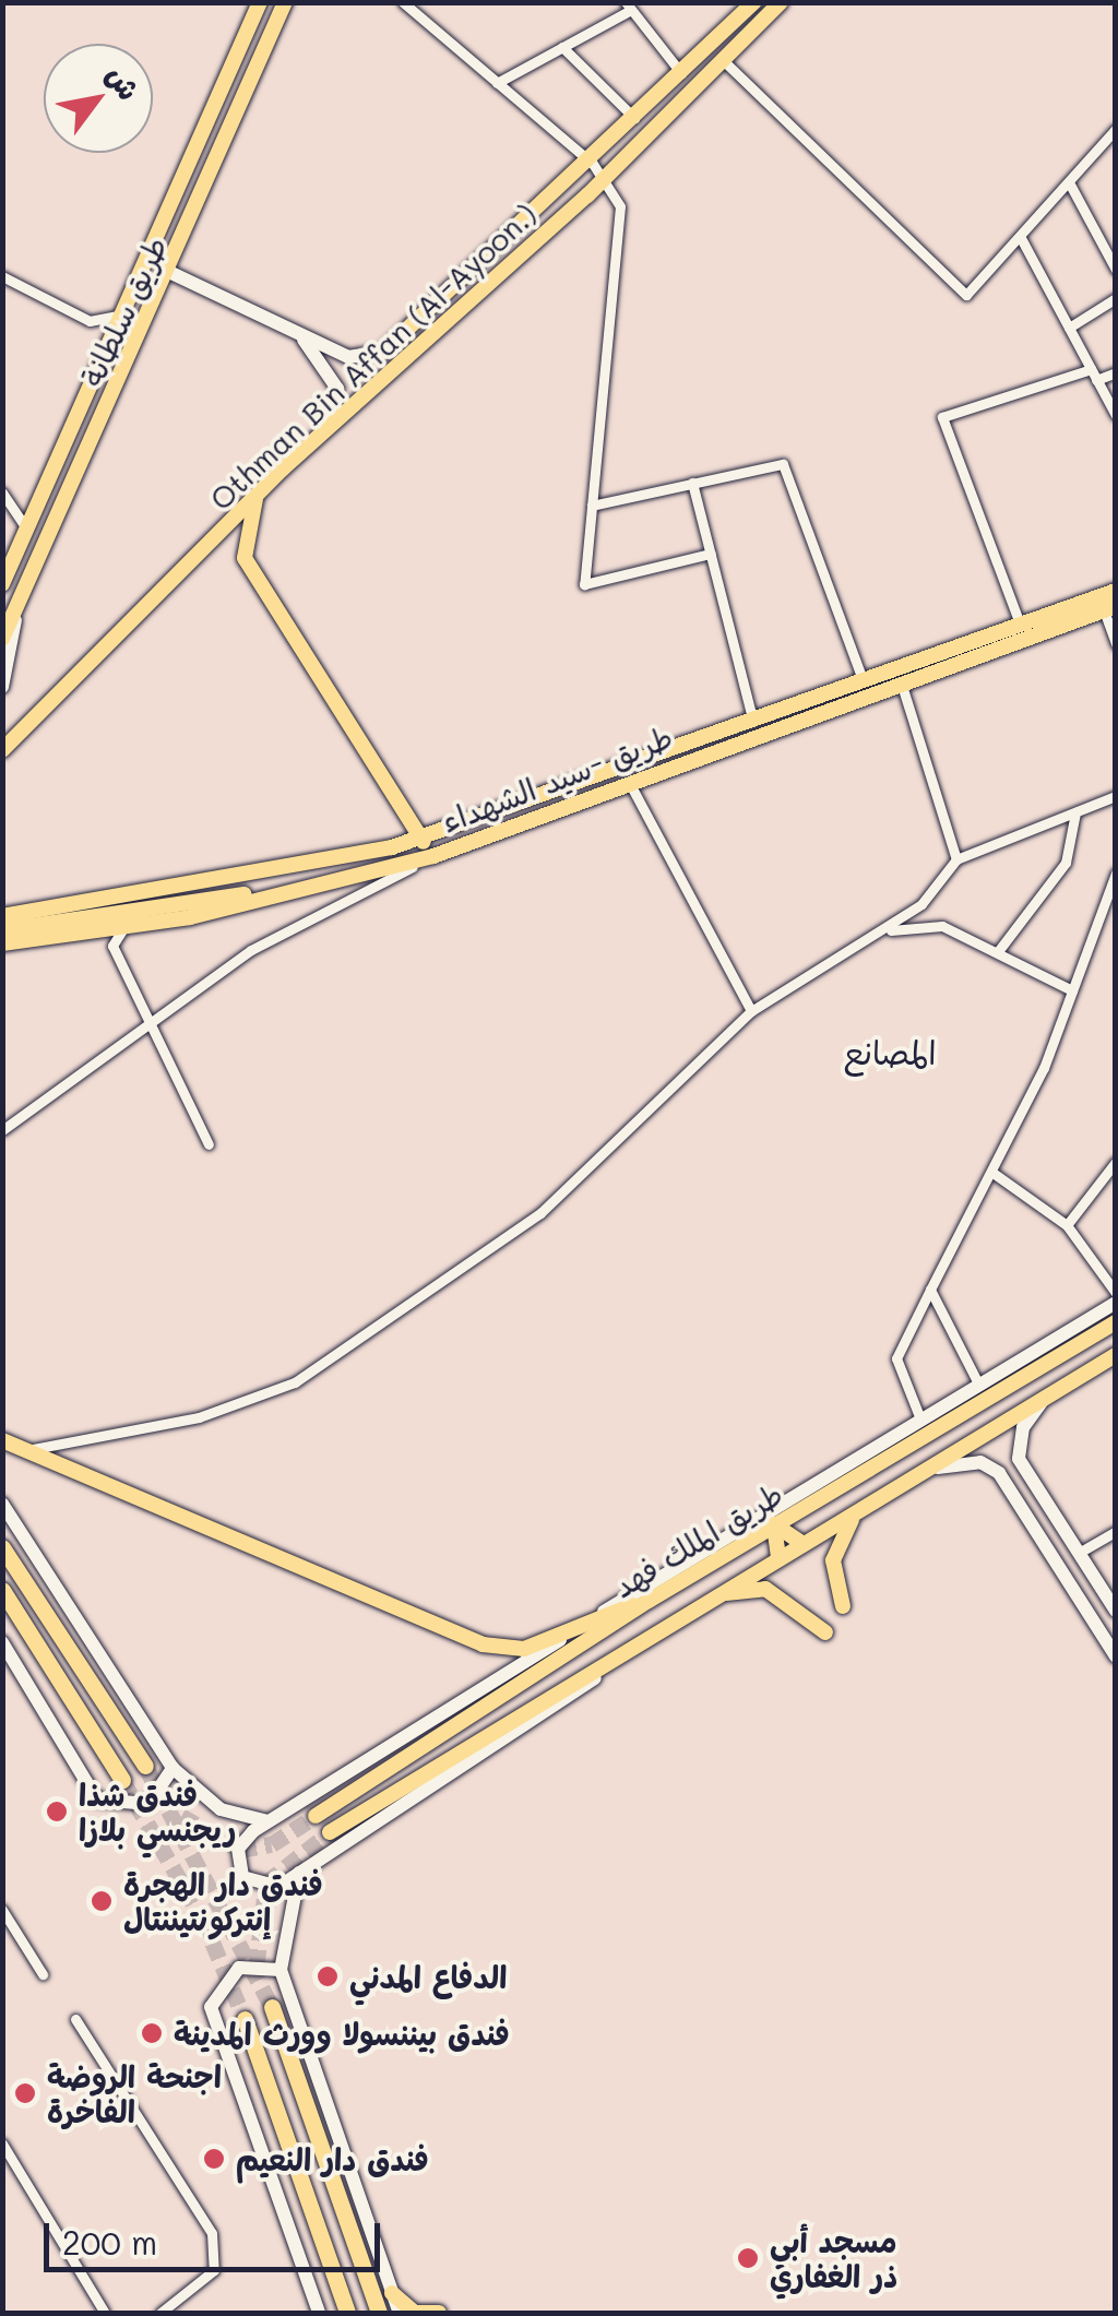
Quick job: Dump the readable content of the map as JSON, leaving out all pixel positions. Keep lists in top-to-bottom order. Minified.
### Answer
{"streets":{"main road":["طريق سلطانة","Othman Bin Affan (Al-Ayoon.)","طريق -سيد الشهداء","طريق الملك فهد"]},"districts":["المصانع"],"places":["فندق شذا ريجنسي بلازا","فندق دار الهجرة إنتركونتيننتال","الدفاع المدني","فندق بيننسولا وورث المدينة","اجنحة الروضة الفاخرة","فندق دار النعيم","مسجد أبي ذر الغفاري"],"scale_bar":"200 m","north":"top right"}
